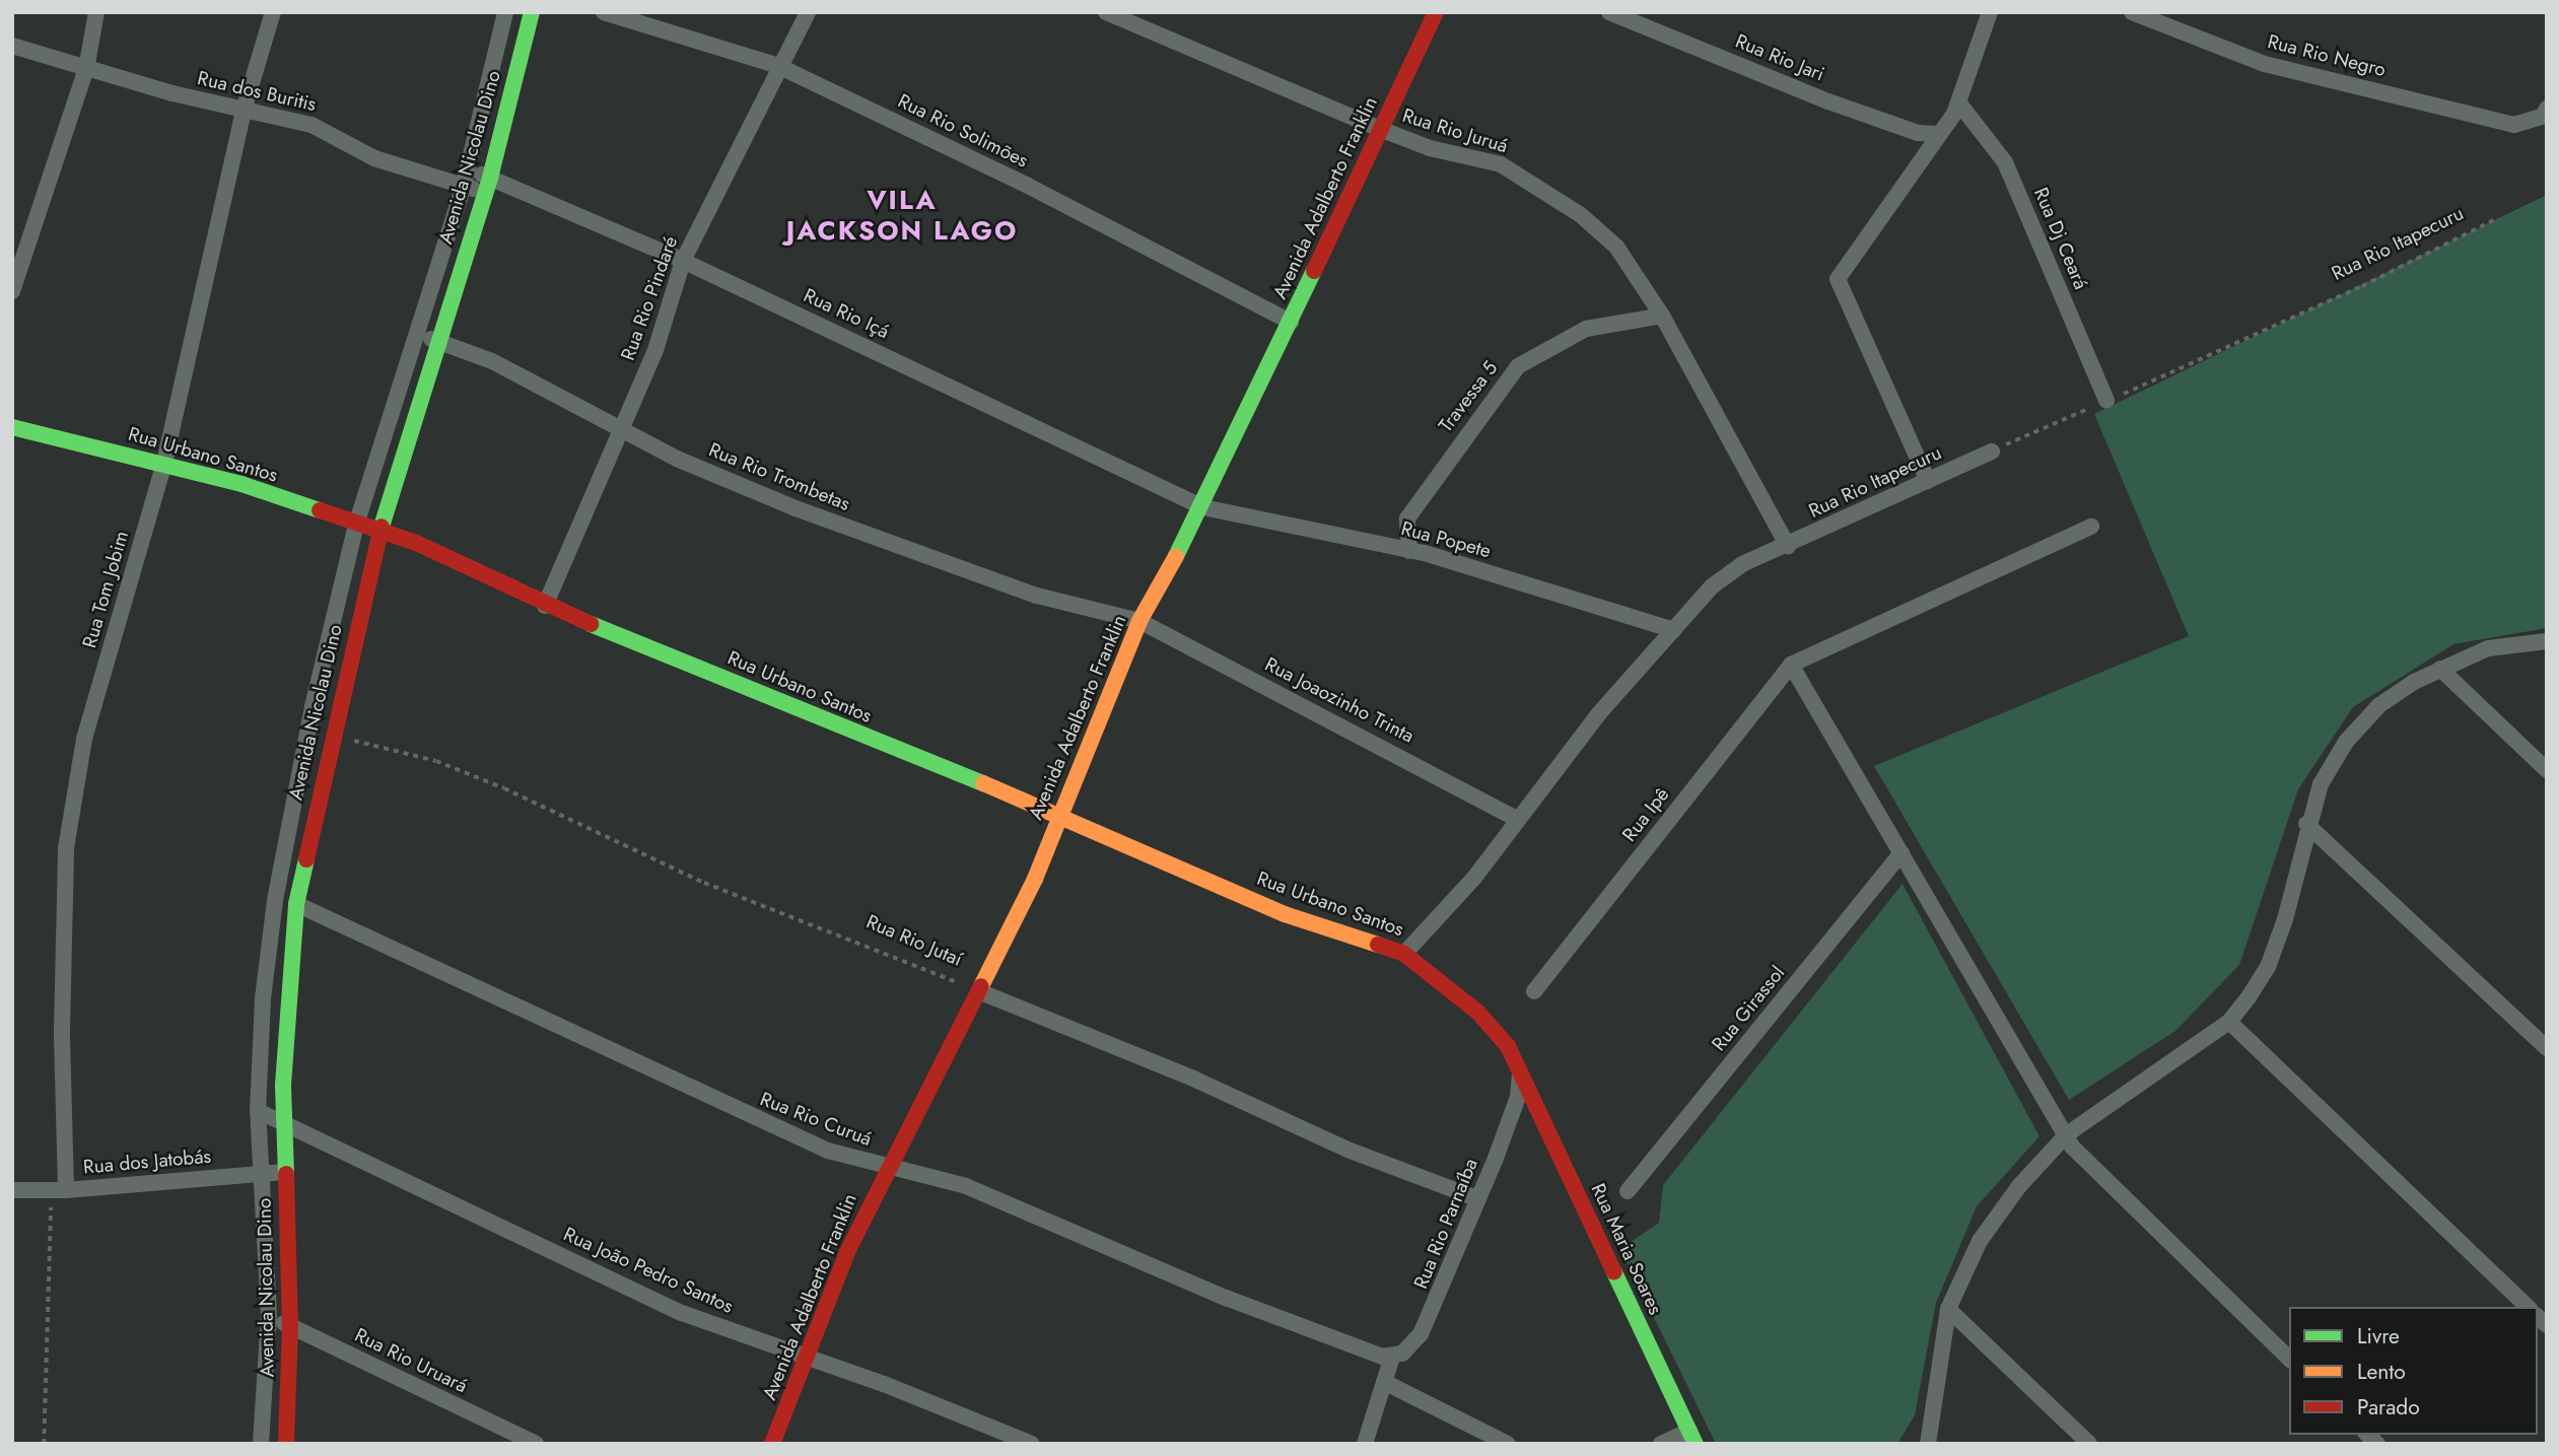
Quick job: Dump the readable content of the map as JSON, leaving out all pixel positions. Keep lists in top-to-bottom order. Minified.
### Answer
{"streets":{"street":["Rua Rio Negro","Rua Rio Jari","Rua dos Buritis","Rua Rio Solimões","Rua Rio Juruá","Avenida Nicolau Dino","Avenida Adalberto Franklin","Rua Dj Ceará","Rua Rio Itapecuru","Rua Rio Pindaré","Rua Rio Içá","Travessa 5","Rua Urbano Santos","Rua Rio Trombetas","Rua Popete","Rua Tom Jobim","Rua Joaozinho Trinta","Rua Ipê","Rua Girassol","Rua Rio Curuá","Rua dos Jatobás","Rua Rio Parnaíba","Rua Maria Soares","Rua João Pedro Santos","Rua Rio Uruará"],"path":["Rua Rio Jutaí"]},"crossings":[["Rua dos Buritis","Avenida Nicolau Dino"],["Rua dos Buritis","Rua Rio Içá"],["Rua dos Buritis","Rua Tom Jobim"],["Rua Rio Solimões","Avenida Adalberto Franklin"],["Rua Rio Solimões","Rua Rio Pindaré"],["Rua Rio Juruá","Avenida Adalberto Franklin"],["Rua Rio Juruá","Rua Rio Itapecuru"],["Rua Rio Juruá","Travessa 5"],["Avenida Nicolau Dino","Rua Rio Içá"],["Avenida Nicolau Dino","Rua Urbano Santos"],["Avenida Nicolau Dino","Rua Rio Trombetas"],["Avenida Nicolau Dino","Rua Rio Jutaí"],["Avenida Nicolau Dino","Rua Rio Curuá"],["Avenida Nicolau Dino","Rua dos Jatobás"],["Avenida Nicolau Dino","Rua João Pedro Santos"],["Avenida Nicolau Dino","Rua Rio Uruará"],["Avenida Adalberto Franklin","Rua Rio Içá"],["Avenida Adalberto Franklin","Rua Urbano Santos"],["Avenida Adalberto Franklin","Rua Rio Trombetas"],["Avenida Adalberto Franklin","Rua Popete"],["Avenida Adalberto Franklin","Rua Joaozinho Trinta"],["Avenida Adalberto Franklin","Rua Rio Jutaí"],["Avenida Adalberto Franklin","Rua Rio Curuá"],["Avenida Adalberto Franklin","Rua João Pedro Santos"],["Rua Dj Ceará","Rua Rio Itapecuru"],["Rua Rio Itapecuru","Rua Urbano Santos"],["Rua Rio Itapecuru","Rua Popete"],["Rua Rio Itapecuru","Rua Joaozinho Trinta"],["Rua Rio Pindaré","Rua Rio Içá"],["Rua Rio Pindaré","Rua Urbano Santos"],["Rua Rio Pindaré","Rua Rio Trombetas"],["Rua Rio Içá","Rua Popete"],["Travessa 5","Rua Popete"],["Rua Urbano Santos","Rua Tom Jobim"],["Rua Urbano Santos","Rua Rio Parnaíba"],["Rua Urbano Santos","Rua Maria Soares"],["Rua Rio Trombetas","Rua Joaozinho Trinta"],["Rua Tom Jobim","Rua dos Jatobás"],["Rua Rio Curuá","Rua Rio Parnaíba"],["Rua Rio Parnaíba","Rua Maria Soares"]],"districts":["VILA JACKSON LAGO"],"legend":["Livre","Lento","Parado"]}
